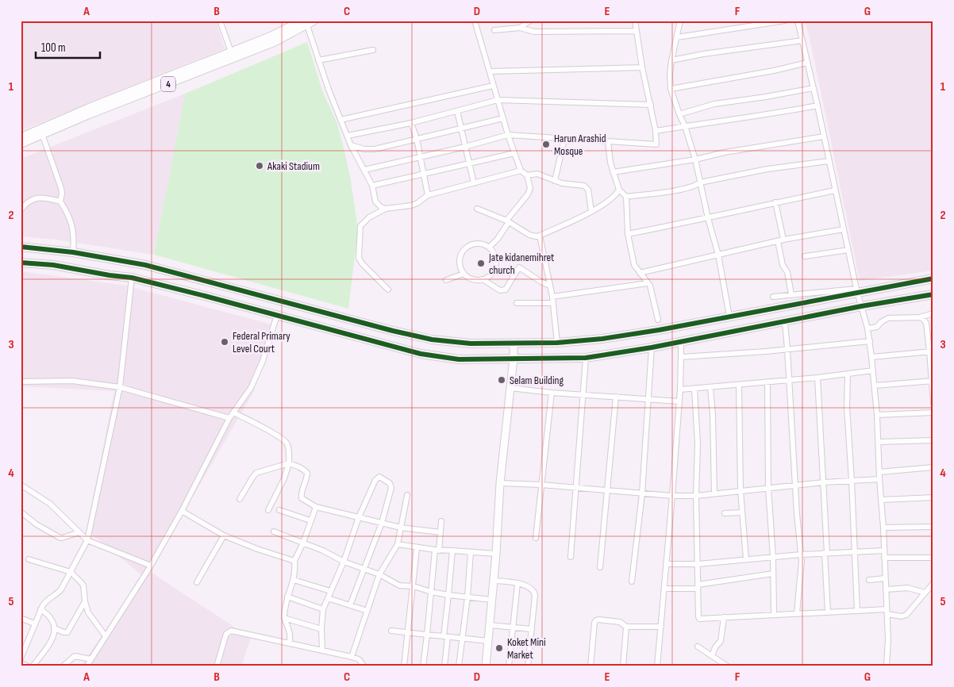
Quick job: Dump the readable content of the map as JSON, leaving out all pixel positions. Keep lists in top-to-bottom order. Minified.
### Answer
{"streets":{"main road":["4"]},"places":["Harun Arashid Mosque","Akaki Stadium","Jate kidanemihret church","Federal Primary Level Court","Selam Building","Koket Mini Market"],"scale_bar":"100 m","grid":{"columns":["A","B","C","D","E","F","G"],"rows":["1","2","3","4","5"]}}
